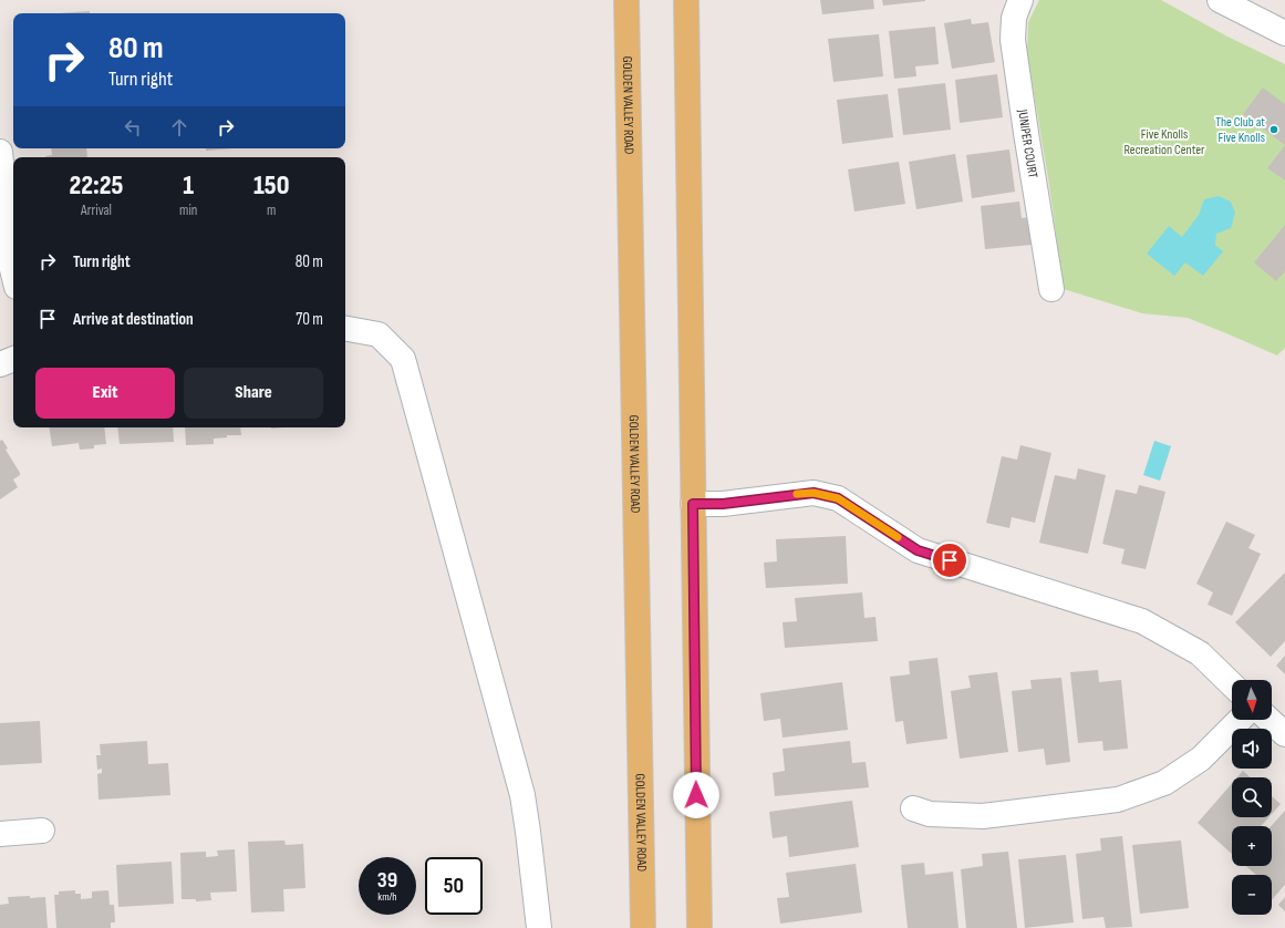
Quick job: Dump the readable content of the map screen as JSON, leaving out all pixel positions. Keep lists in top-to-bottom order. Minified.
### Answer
{"streets":{"main road":["GOLDEN VALLEY ROAD"],"street":["JUNIPER COURT"]},"parks":["Five Knolls Recreation Center"],"places":["The Club at Five Knolls"],"north":"bottom","page":{"turn":["80 m","Turn right"],"eta":["22:25","Arrival","1","min","150","m"],"list":[{"name":"Turn right","value":"80 m"},{"name":"Arrive at destination","value":"70 m"}],"buttons":["Exit","Share"],"map_buttons":["+","−"],"speed":"39 km/h","limit":"50"}}
